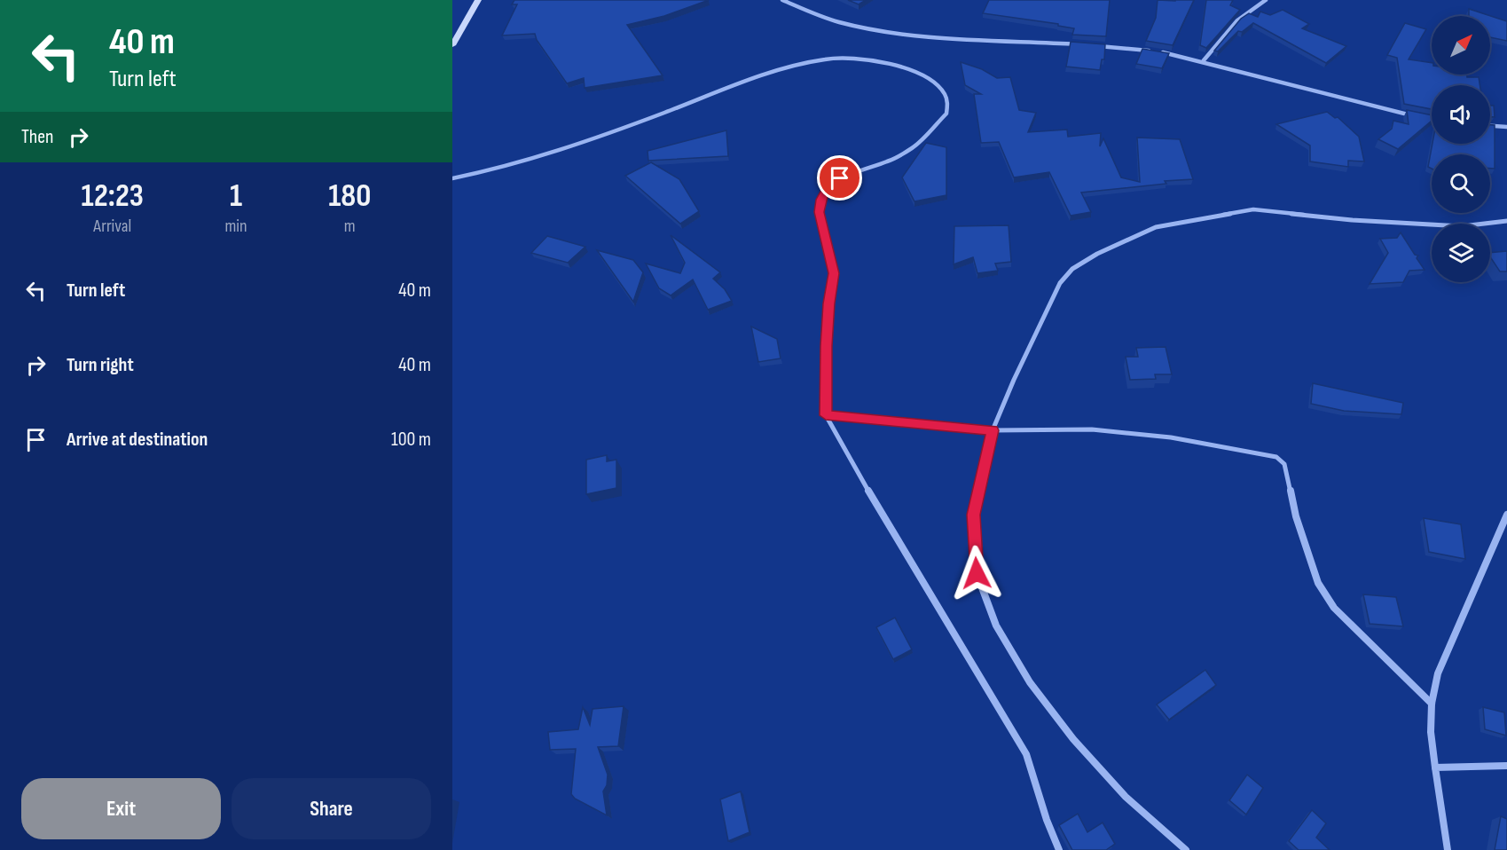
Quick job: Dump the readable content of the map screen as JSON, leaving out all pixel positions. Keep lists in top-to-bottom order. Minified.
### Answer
{"north":"top right","page":{"turn":["40 m","Turn left"],"then":"Then","eta":["12:23","Arrival","1","min","180","m"],"list":[{"name":"Turn left","value":"40 m"},{"name":"Turn right","value":"40 m"},{"name":"Arrive at destination","value":"100 m"}],"buttons":["Exit","Share"]}}
